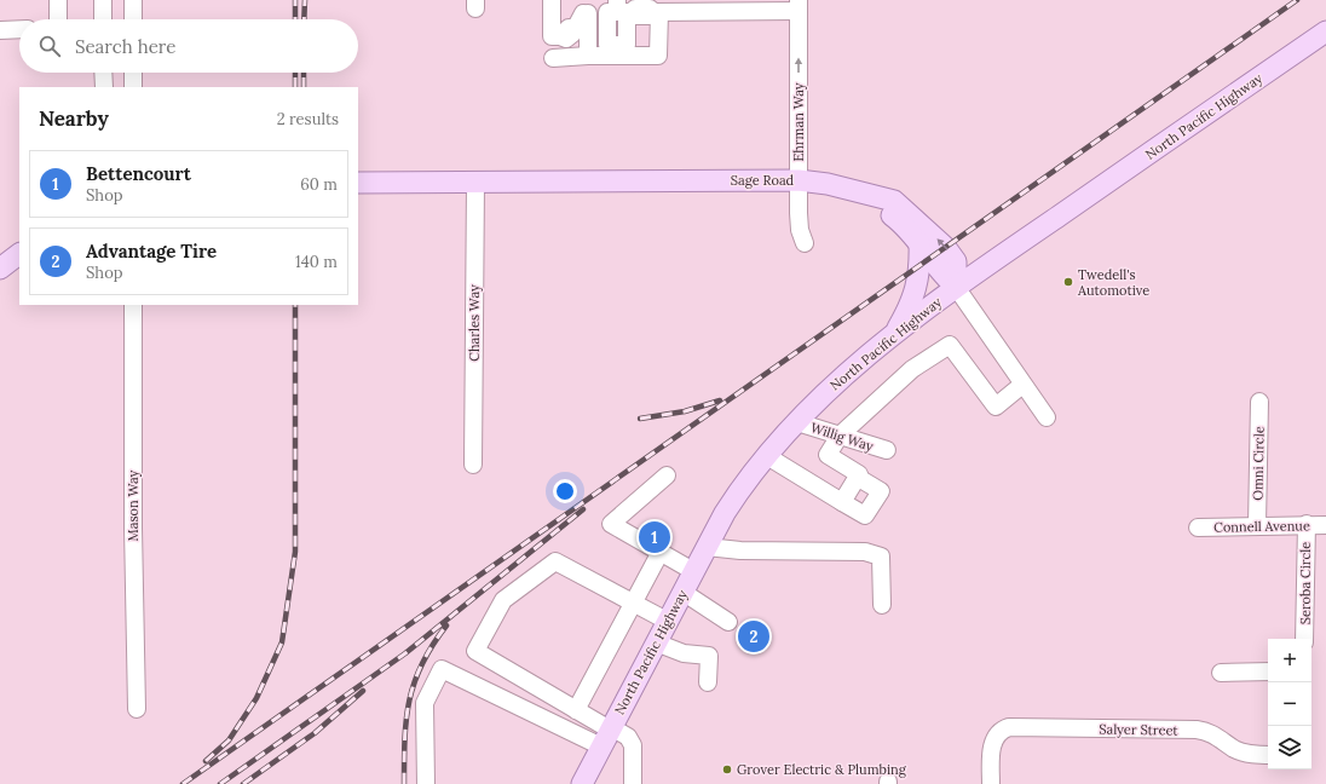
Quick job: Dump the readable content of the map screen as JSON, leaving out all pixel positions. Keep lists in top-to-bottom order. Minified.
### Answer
{"streets":{"main road":["North Pacific Highway","Sage Road"],"street":["Ehrman Way","Charles Way","Willig Way","Omni Circle","Mason Way","Connell Avenue","Seroba Circle","Salyer Street"]},"crossings":[["North Pacific Highway","Sage Road"],["North Pacific Highway","Willig Way"],["Ehrman Way","Sage Road"],["Sage Road","Charles Way"],["Omni Circle","Connell Avenue"],["Connell Avenue","Seroba Circle"]],"one_way":["Ehrman Way"],"places":["Twedell's Automotive","Grover Electric & Plumbing"],"page":{"search":"Search here","heading":["Nearby","2 results"],"list":[{"mark":"1","name":"Bettencourt","note":"Shop","value":"60 m"},{"mark":"2","name":"Advantage Tire","note":"Shop","value":"140 m"}],"pins":["1","2"],"map_buttons":["+","−"]}}
